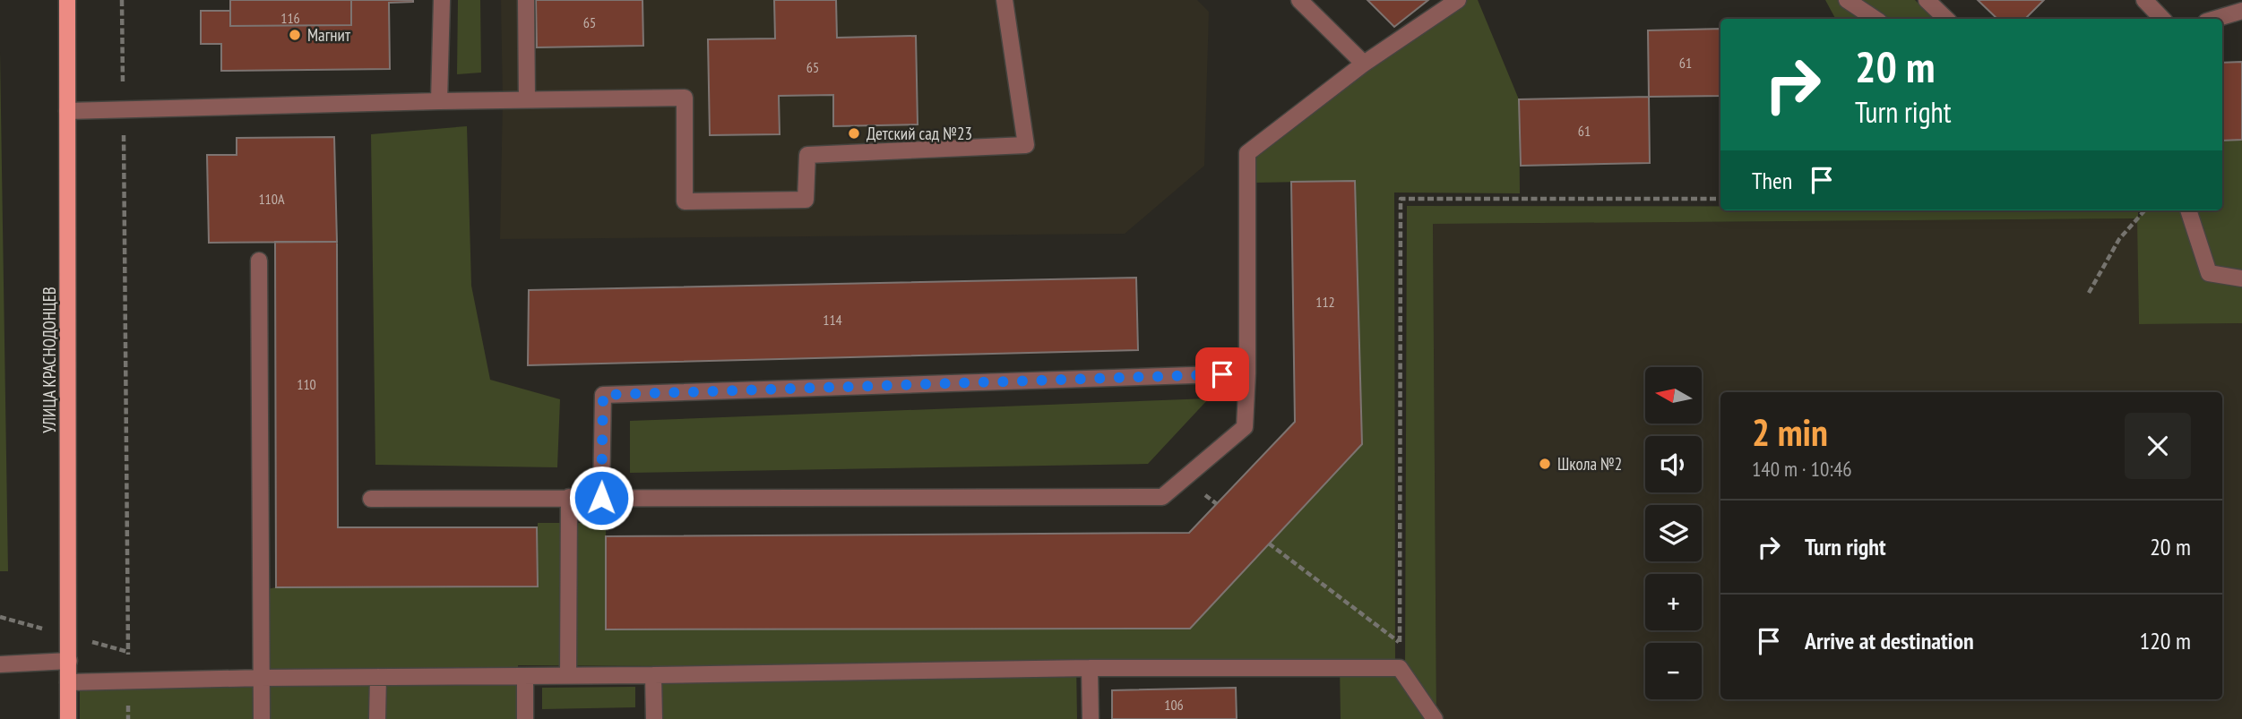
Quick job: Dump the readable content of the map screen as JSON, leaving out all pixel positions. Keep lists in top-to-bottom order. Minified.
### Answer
{"streets":{"main road":["УЛИЦА КРАСНОДОНЦЕВ"]},"places":["Магнит","Детский сад №23","Школа №2"],"house_numbers":["116","65","61","65","61","110А","112","114","110","106"],"north":"left","page":{"turn":["20 m","Turn right"],"then":"Then","map_buttons":["+","−"],"heading":["2 min","140 m · 10:46"],"list":[{"name":"Turn right","value":"20 m"},{"name":"Arrive at destination","value":"120 m"}]}}
